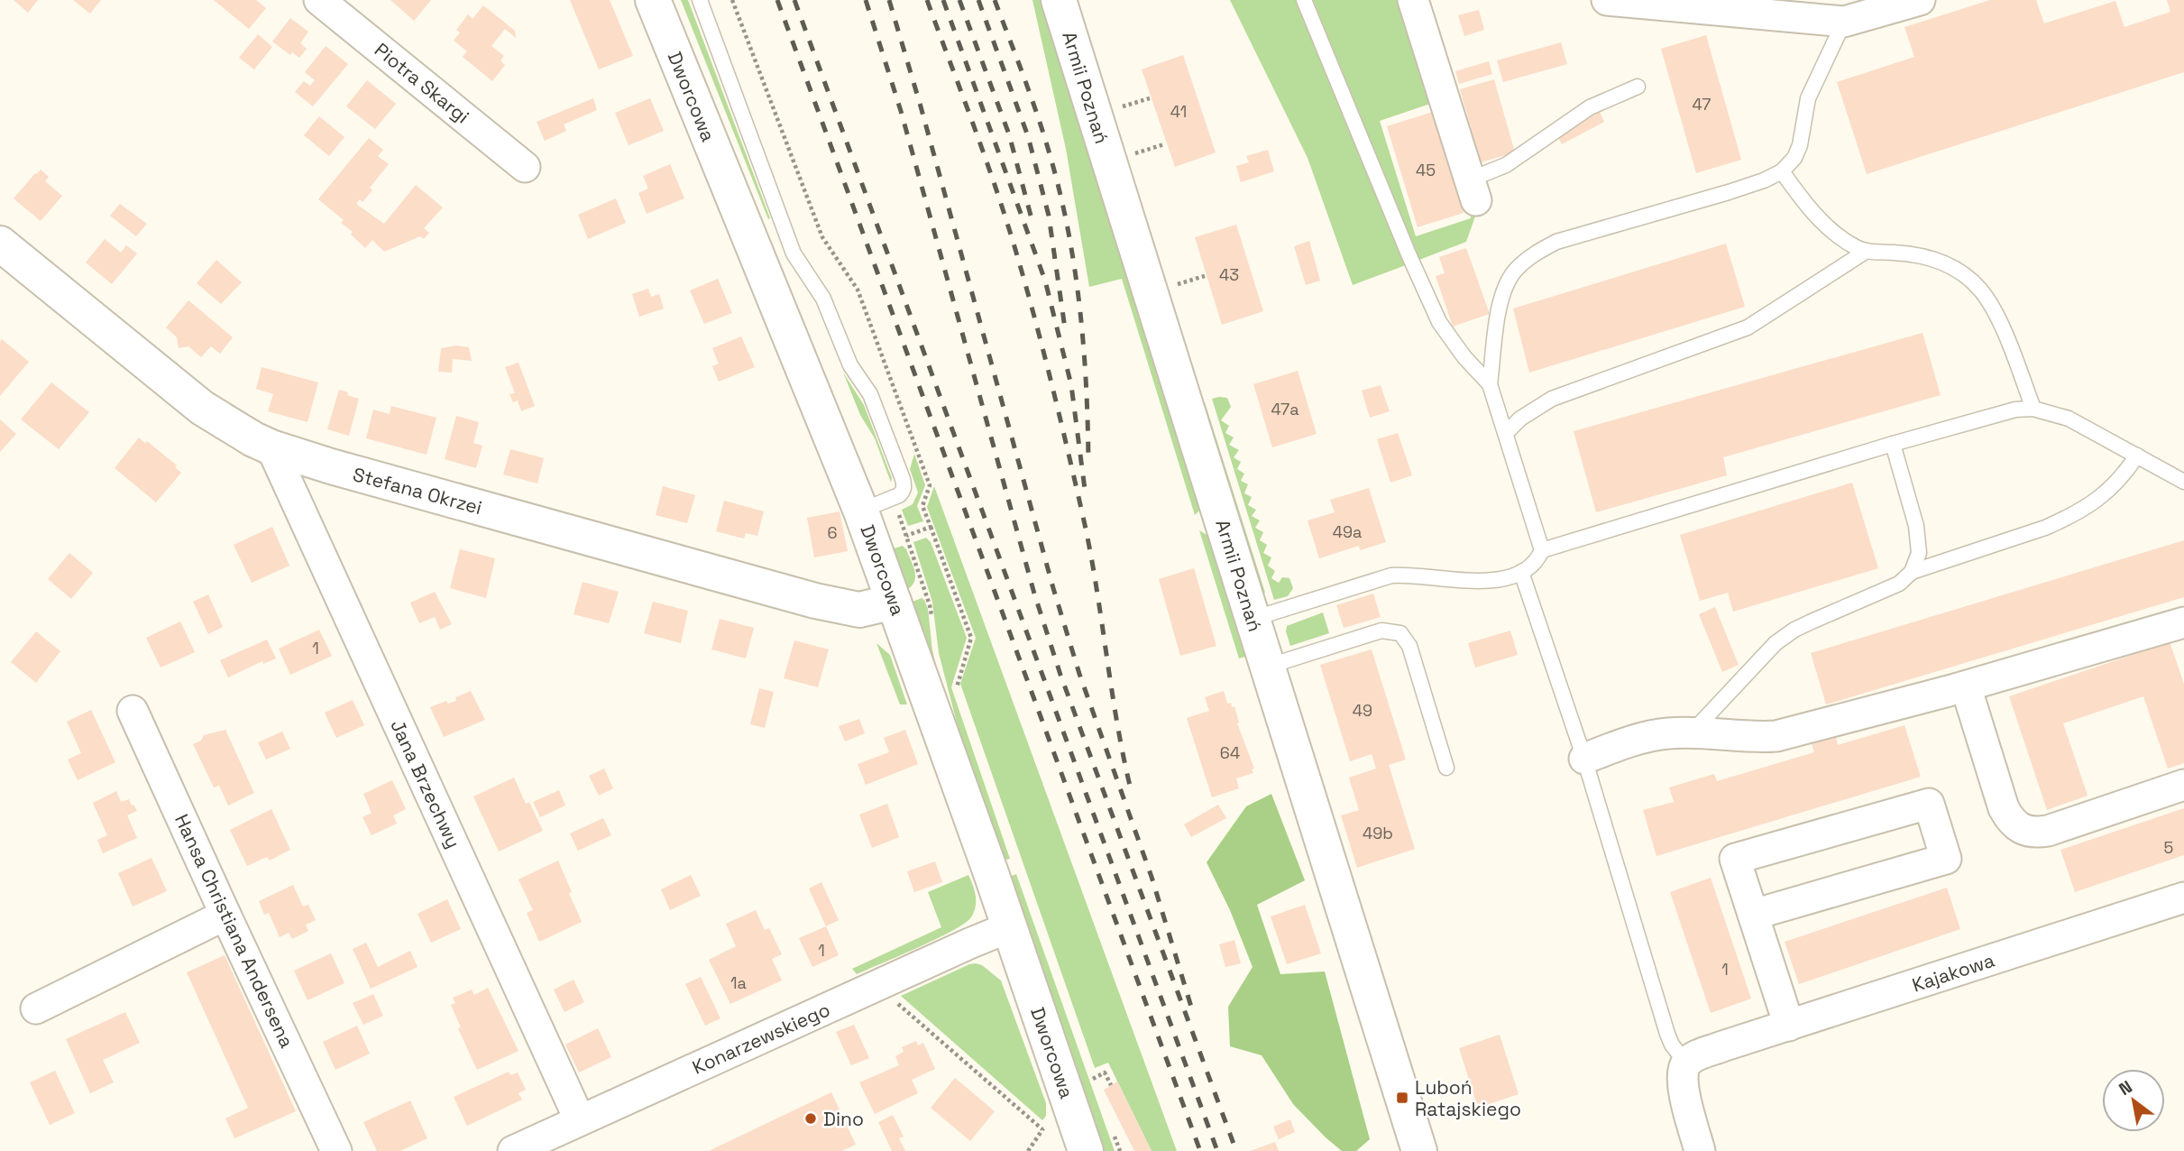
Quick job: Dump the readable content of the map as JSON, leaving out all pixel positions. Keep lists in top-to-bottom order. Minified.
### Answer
{"streets":{"street":["Piotra Skargi","Armii Poznań","Dworcowa","Stefana Okrzei","Jana Brzechwy","Hansa Christiana Andersena","Kajakowa","Konarzewskiego"]},"crossings":[["Dworcowa","Stefana Okrzei"],["Dworcowa","Konarzewskiego"],["Stefana Okrzei","Jana Brzechwy"],["Jana Brzechwy","Konarzewskiego"]],"places":{"transit":["Luboń Ratajskiego"],"other":["Dino"]},"house_numbers":["47","41","45","43","47a","49a","6","1","49","64","49b","5","1","1","1a"],"north":"top left"}
